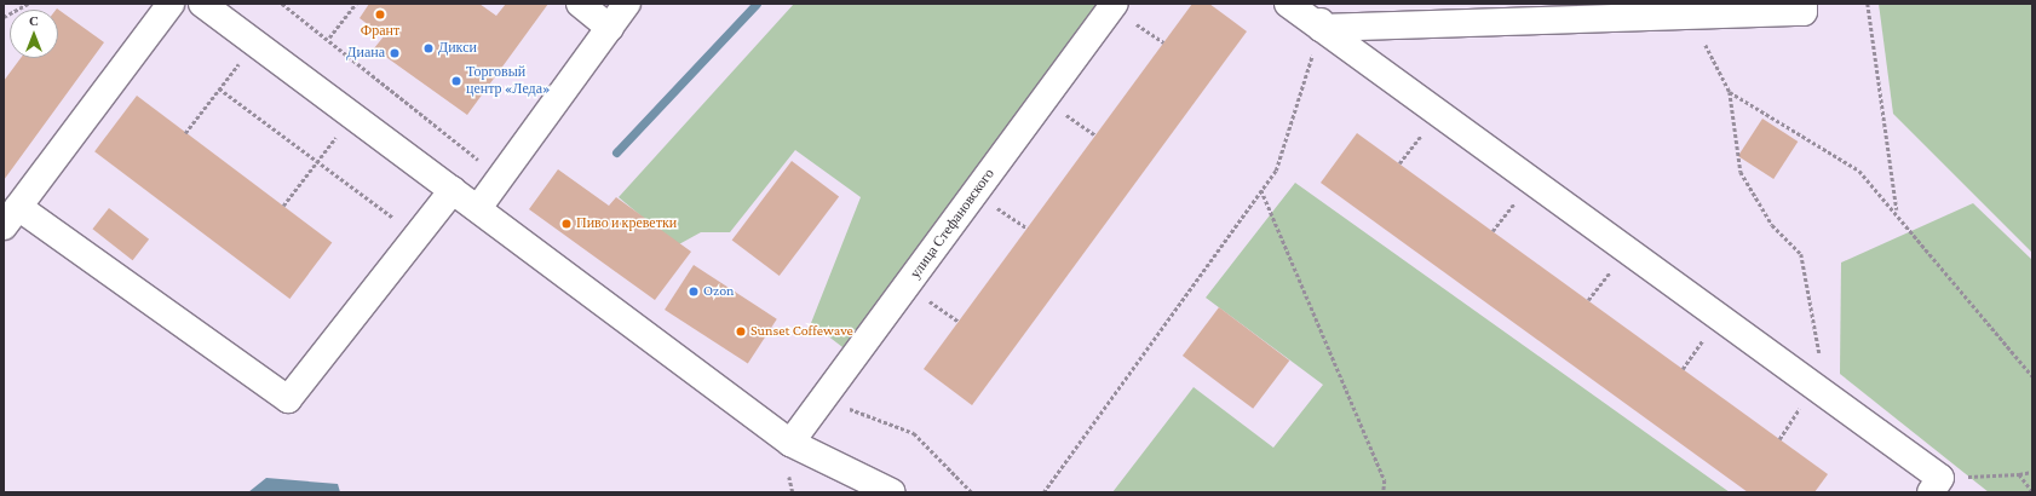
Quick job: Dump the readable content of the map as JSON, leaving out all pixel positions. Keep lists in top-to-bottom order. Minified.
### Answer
{"streets":{"street":["улица Стефановского"]},"places":["Франт","Дикси","Диана","Торговый центр «Леда»","Пиво и креветки","Ozon","Sunset Coffewave"],"north":"top"}
